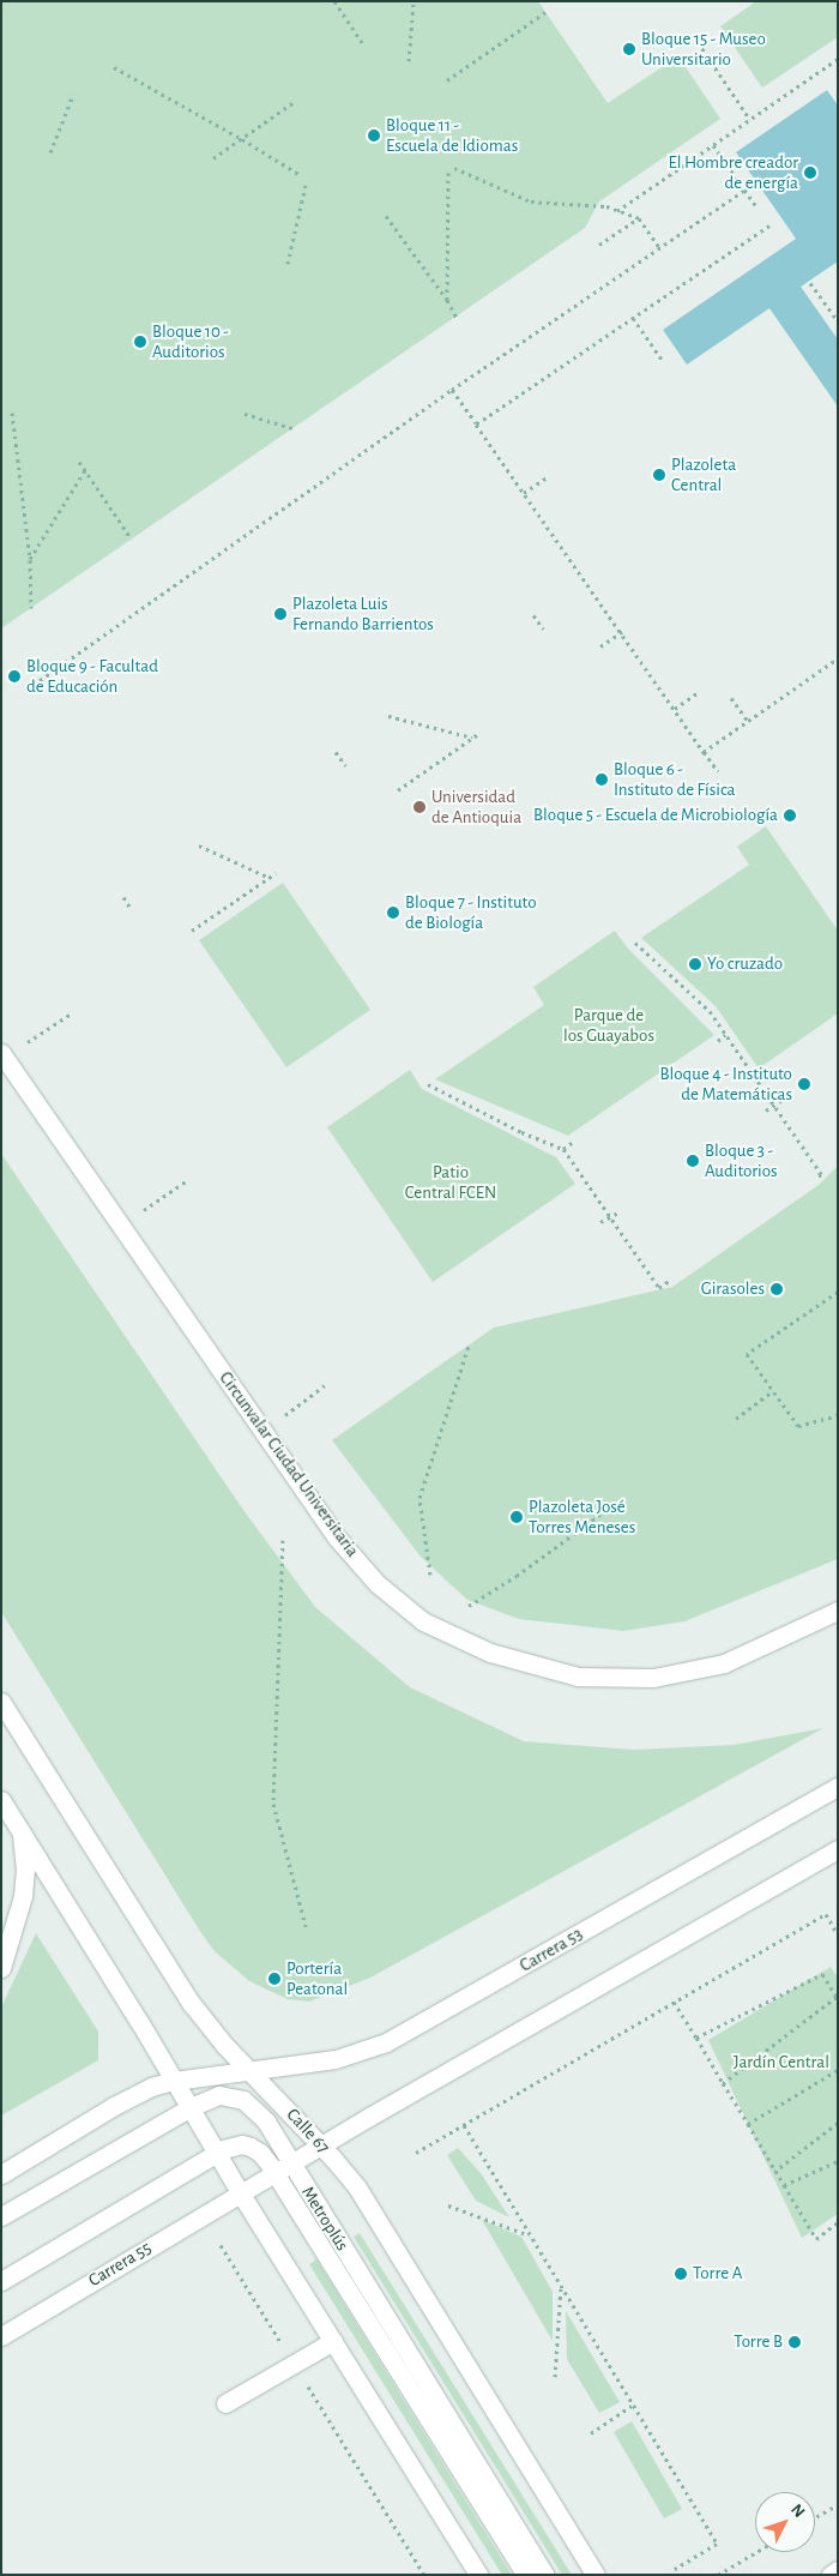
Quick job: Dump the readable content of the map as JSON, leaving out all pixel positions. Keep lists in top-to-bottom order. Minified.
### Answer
{"streets":{"main road":["Circunvalar Ciudad Universitaria","Carrera 53","Calle 67","Metroplús","Carrera 55"]},"crossings":[["Carrera 53","Calle 67"],["Calle 67","Carrera 55"],["Metroplús","Carrera 55"]],"parks":["Parque de los Guayabos","Patio Central FCEN","Jardín Central"],"places":["Bloque 15 - Museo Universitario","Bloque 11 - Escuela de Idiomas","El Hombre creador de energía","Bloque 10 - Auditorios","Plazoleta Central","Plazoleta Luis Fernando Barrientos","Bloque 9 - Facultad de Educación","Bloque 6 - Instituto de Física","Universidad de Antioquia","Bloque 5 - Escuela de Microbiología","Bloque 7 - Instituto de Biología","Yo cruzado","Bloque 4 - Instituto de Matemáticas","Bloque 3 - Auditorios","Girasoles","Plazoleta José Torres Meneses","Portería Peatonal","Torre A","Torre B"],"north":"top right"}
